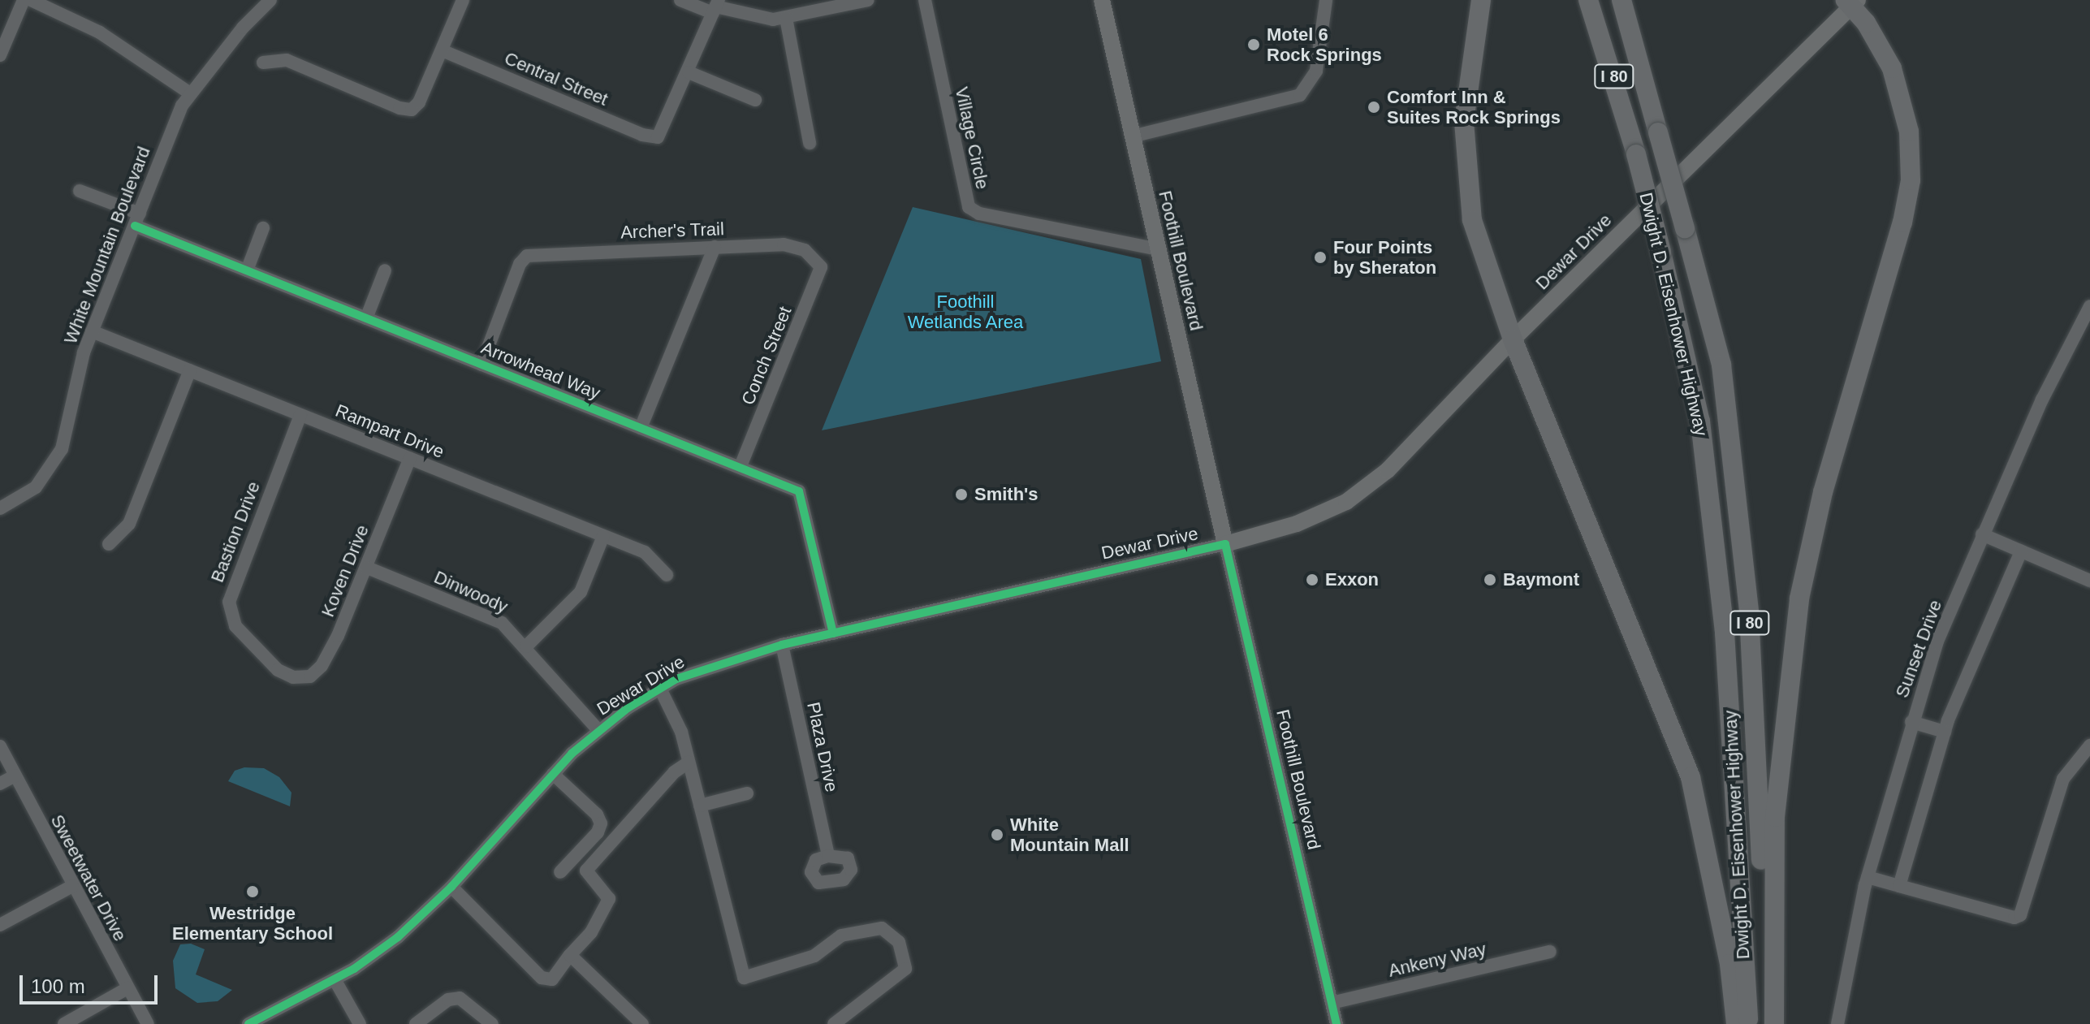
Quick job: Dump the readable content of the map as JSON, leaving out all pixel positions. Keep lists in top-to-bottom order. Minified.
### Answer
{"streets":{"highway":["I 80","Dwight D. Eisenhower Highway"],"main road":["Dewar Drive","Foothill Boulevard"],"street":["Central Street","Village Circle","Archer's Trail","White Mountain Boulevard","Conch Street","Arrowhead Way","Rampart Drive","Bastion Drive","Koven Drive","Dinwoody","Sunset Drive","Plaza Drive","Sweetwater Drive","Ankeny Way"]},"crossings":[["Village Circle","Foothill Boulevard"],["Archer's Trail","Conch Street"],["Archer's Trail","Arrowhead Way"],["White Mountain Boulevard","Arrowhead Way"],["White Mountain Boulevard","Rampart Drive"],["Dewar Drive","Foothill Boulevard"],["Dewar Drive","Arrowhead Way"],["Dewar Drive","Dinwoody"],["Dewar Drive","Plaza Drive"],["Foothill Boulevard","Ankeny Way"],["Conch Street","Arrowhead Way"],["Rampart Drive","Bastion Drive"],["Rampart Drive","Koven Drive"],["Bastion Drive","Koven Drive"],["Koven Drive","Dinwoody"]],"parks":["Foothill Wetlands Area"],"places":["Motel 6 Rock Springs","Comfort Inn & Suites Rock Springs","Four Points by Sheraton","Smith's","Exxon","Baymont","White Mountain Mall","Westridge Elementary School"],"scale_bar":"100 m"}
